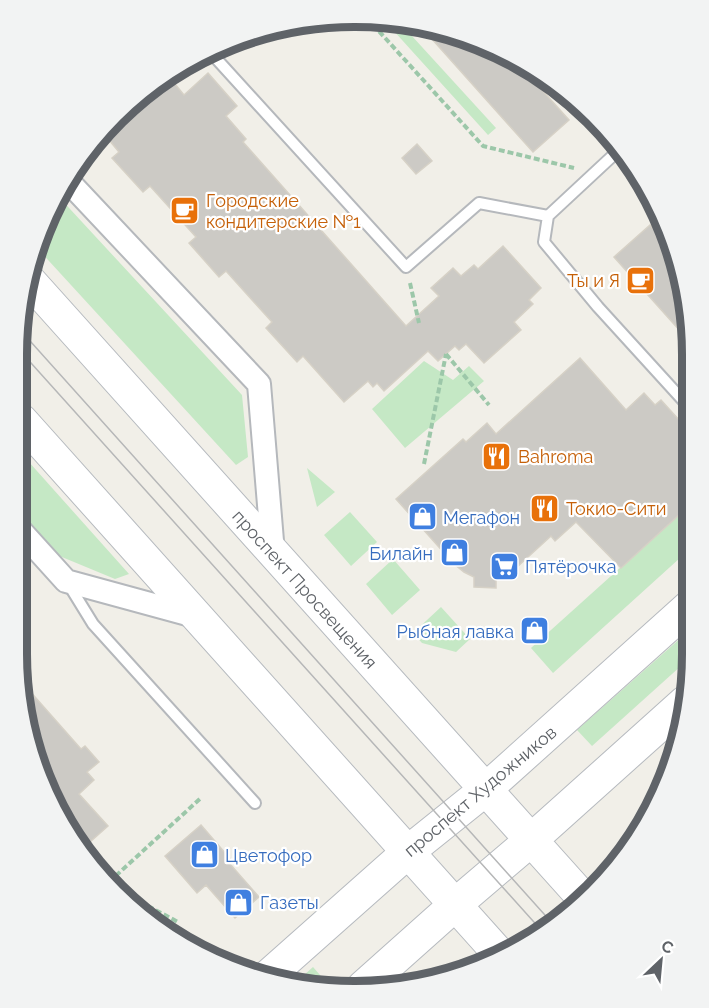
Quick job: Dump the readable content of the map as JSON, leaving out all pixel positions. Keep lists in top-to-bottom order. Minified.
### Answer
{"streets":{"main road":["проспект Просвещения","проспект Художников"]},"crossings":[["проспект Просвещения","проспект Художников"]],"places":{"cafe":["Городские кондитерские №1","Ты и Я"],"restaurant":["Bahroma","Токио-Сити"],"shop":["Мегафон","Билайн","Рыбная лавка","Цветофор","Газеты"],"supermarket":["Пятёрочка"]},"north":"top right"}
